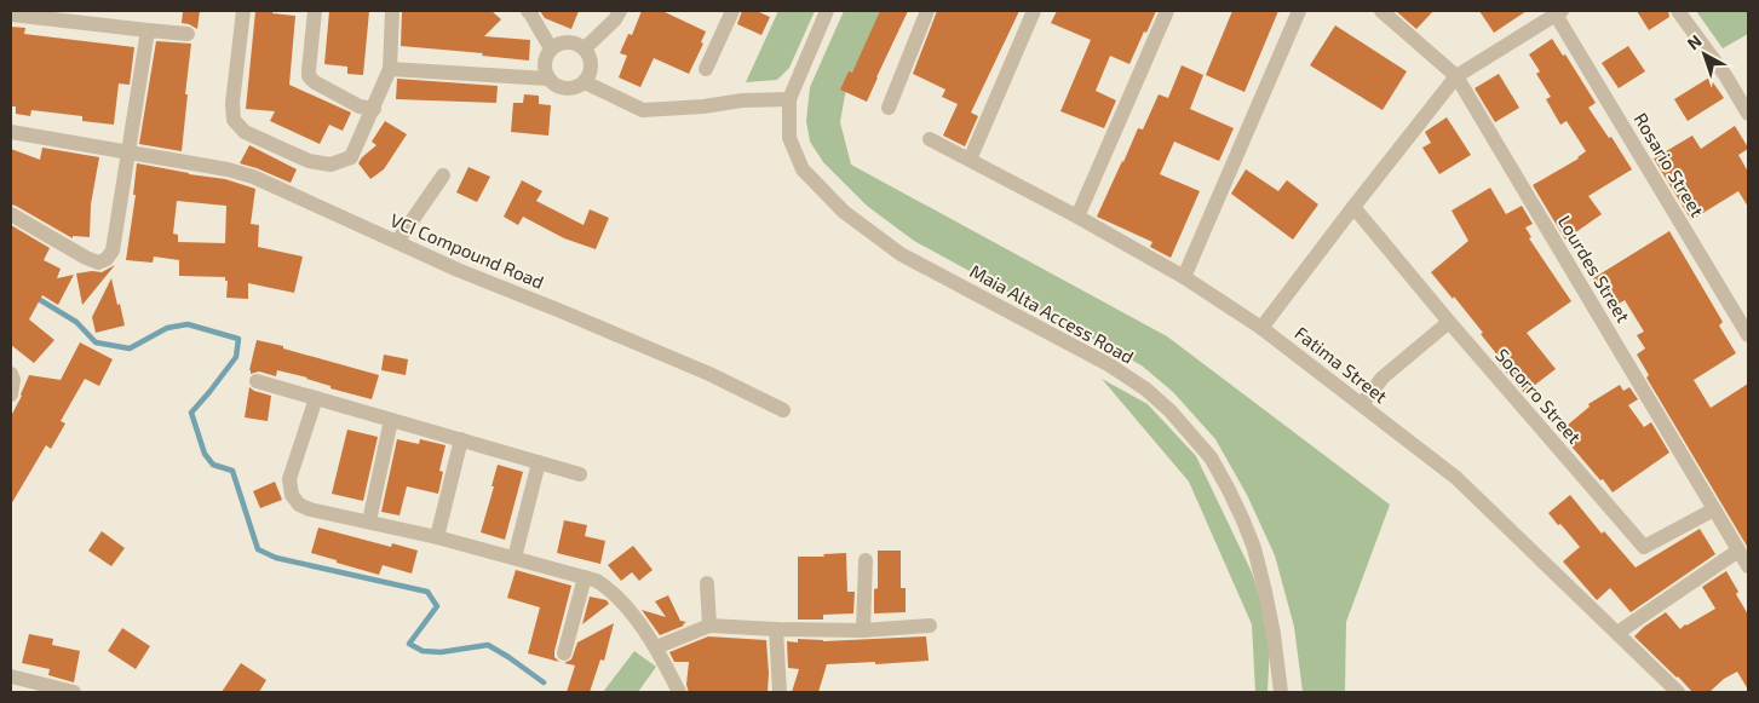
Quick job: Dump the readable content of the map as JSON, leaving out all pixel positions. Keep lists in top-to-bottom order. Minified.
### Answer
{"streets":{"street":["Rosario Street","VCI Compound Road","Lourdes Street","Maia Alta Access Road","Fatima Street","Socorro Street"]},"crossings":[["Lourdes Street","Socorro Street"]],"north":"top left"}
